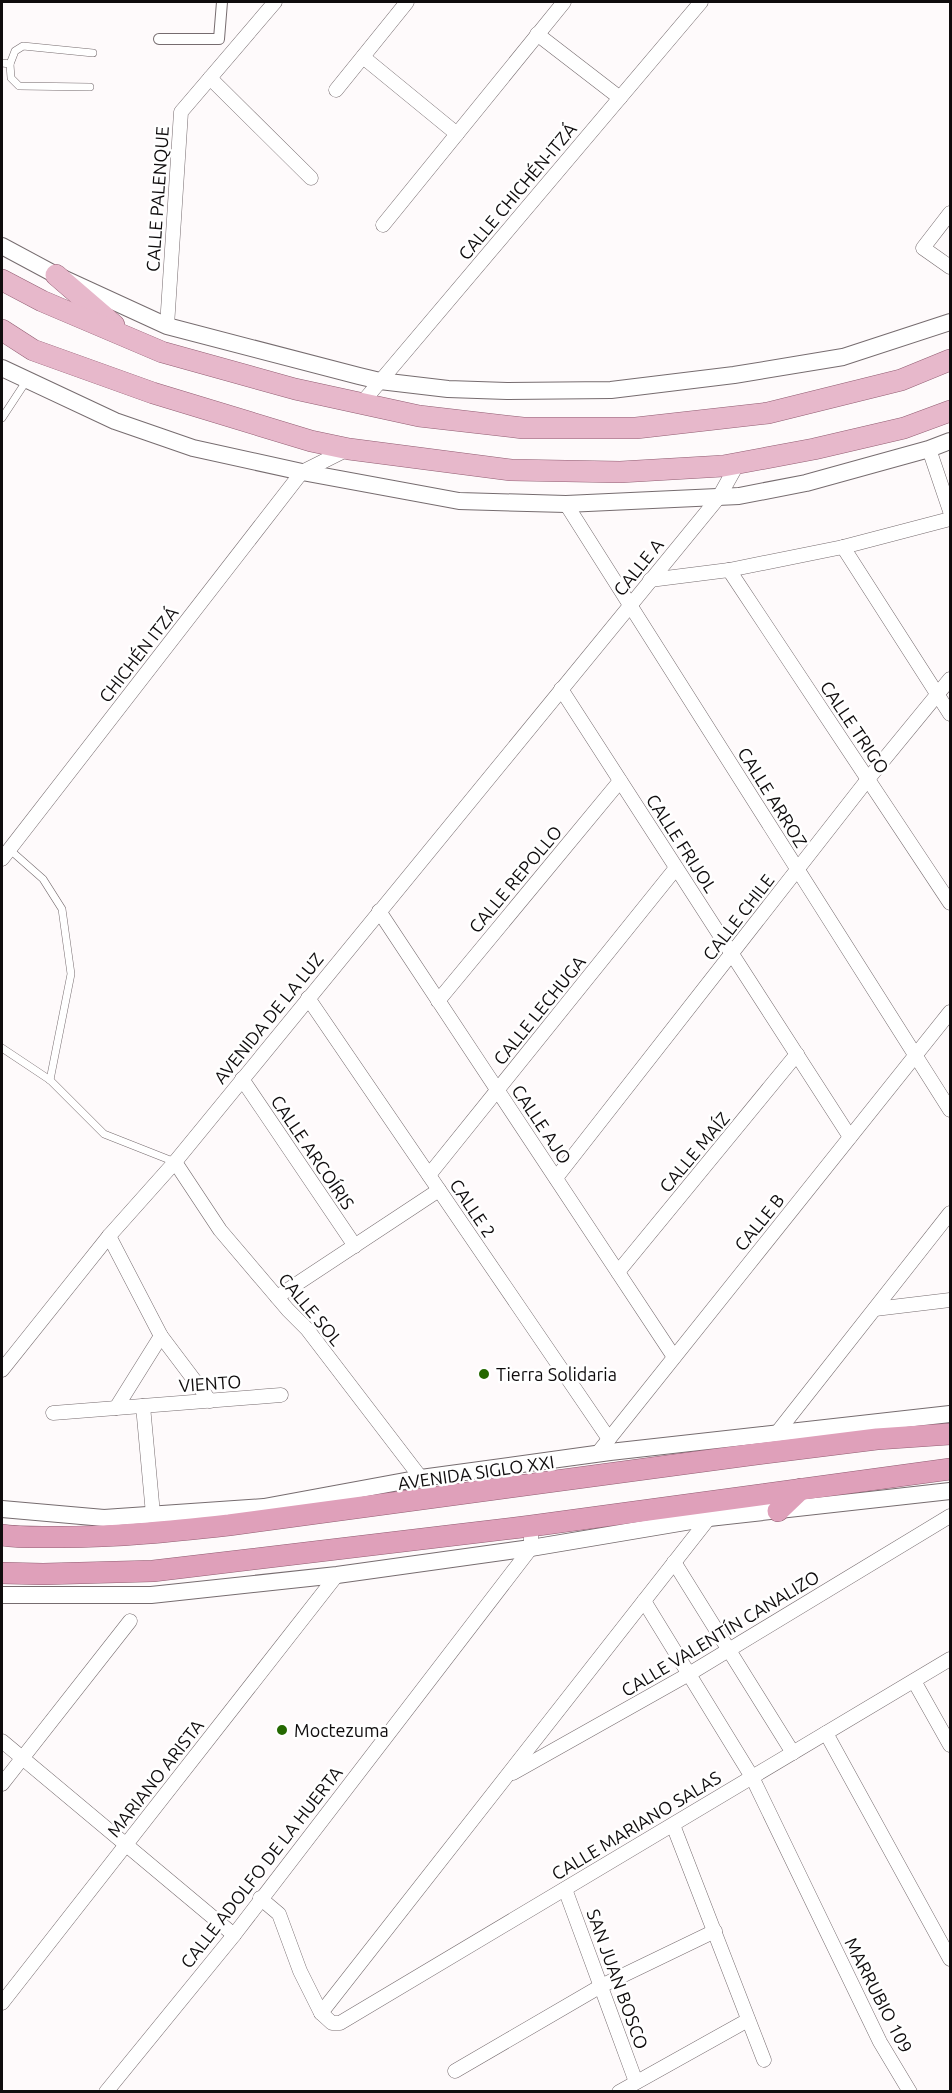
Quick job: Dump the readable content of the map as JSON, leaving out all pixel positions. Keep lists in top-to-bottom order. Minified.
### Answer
{"streets":{"highway":["AVENIDA SIGLO XXI"],"street":["CALLE CHICHÉN-ITZÁ","CALLE PALENQUE","CALLE A","CHICHÉN ITZÁ","CALLE TRIGO","CALLE ARROZ","CALLE FRIJOL","CALLE REPOLLO","CALLE CHILE","CALLE LECHUGA","AVENIDA DE LA LUZ","CALLE AJO","CALLE ARCOÍRIS","CALLE MAÍZ","CALLE 2","CALLE B","CALLE SOL","VIENTO","CALLE VALENTÍN CANALIZO","MARIANO ARISTA","CALLE MARIANO SALAS","CALLE ADOLFO DE LA HUERTA","SAN JUAN BOSCO","MARRUBIO 109"]},"crossings":[["CALLE A","CALLE ARROZ"],["CALLE A","CALLE FRIJOL"],["CALLE A","AVENIDA DE LA LUZ"],["CALLE TRIGO","CALLE CHILE"],["CALLE ARROZ","CALLE CHILE"],["CALLE ARROZ","CALLE B"],["CALLE FRIJOL","CALLE REPOLLO"],["CALLE FRIJOL","CALLE CHILE"],["CALLE FRIJOL","CALLE LECHUGA"],["CALLE FRIJOL","AVENIDA DE LA LUZ"],["CALLE FRIJOL","CALLE MAÍZ"],["CALLE FRIJOL","CALLE B"],["CALLE REPOLLO","CALLE AJO"],["CALLE CHILE","CALLE AJO"],["CALLE LECHUGA","CALLE AJO"],["CALLE LECHUGA","CALLE 2"],["AVENIDA DE LA LUZ","CALLE AJO"],["AVENIDA DE LA LUZ","CALLE ARCOÍRIS"],["AVENIDA DE LA LUZ","CALLE 2"],["AVENIDA DE LA LUZ","CALLE SOL"],["CALLE AJO","CALLE MAÍZ"],["CALLE AJO","CALLE B"],["CALLE 2","CALLE B"],["CALLE B","AVENIDA SIGLO XXI"],["CALLE SOL","AVENIDA SIGLO XXI"],["CALLE VALENTÍN CANALIZO","MARRUBIO 109"],["CALLE MARIANO SALAS","SAN JUAN BOSCO"],["CALLE MARIANO SALAS","MARRUBIO 109"]],"places":["Tierra Solidaria","Moctezuma"]}
